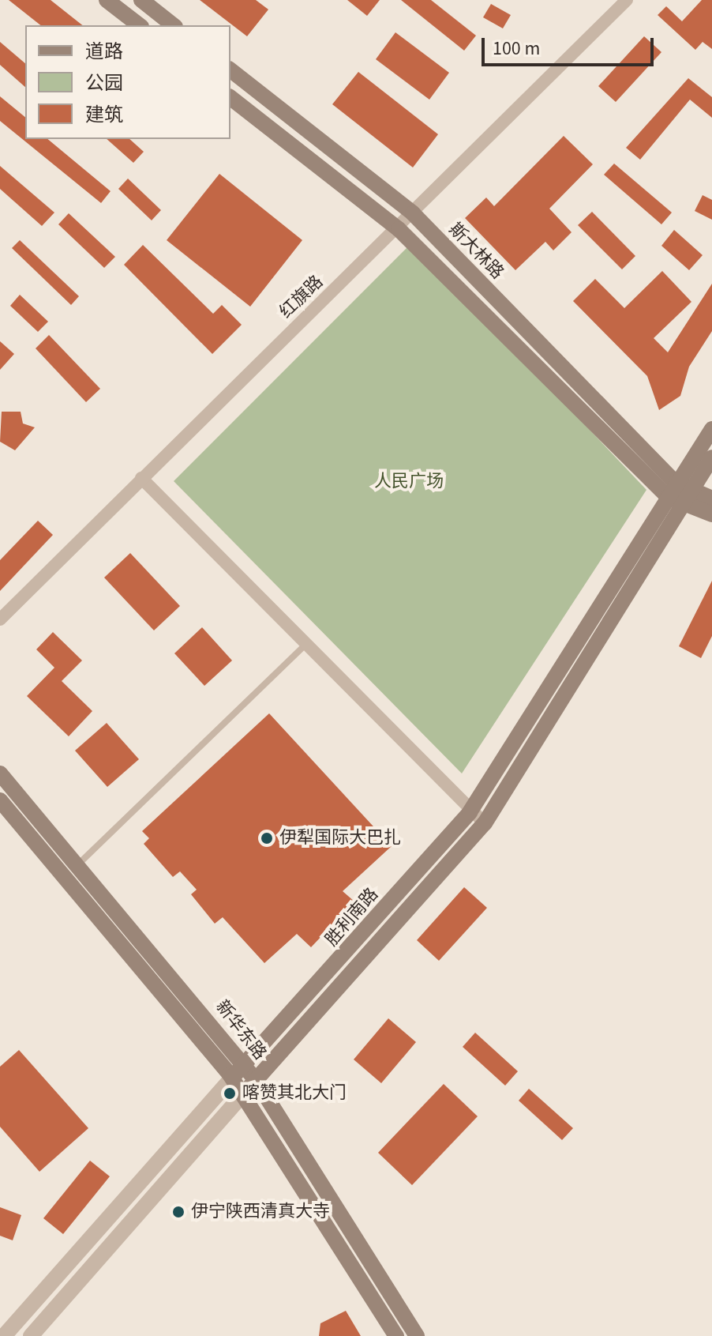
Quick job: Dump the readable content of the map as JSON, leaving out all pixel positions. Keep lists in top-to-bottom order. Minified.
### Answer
{"streets":{"main road":["斯大林路","胜利南路","新华东路"],"street":["红旗路"]},"crossings":[["斯大林路","红旗路"],["斯大林路","胜利南路"],["胜利南路","新华东路"]],"parks":["人民广场"],"places":["伊犁国际大巴扎","喀赞其北大门","伊宁陕西清真大寺"],"legend":["道路","公园","建筑"],"scale_bar":"100 m"}
